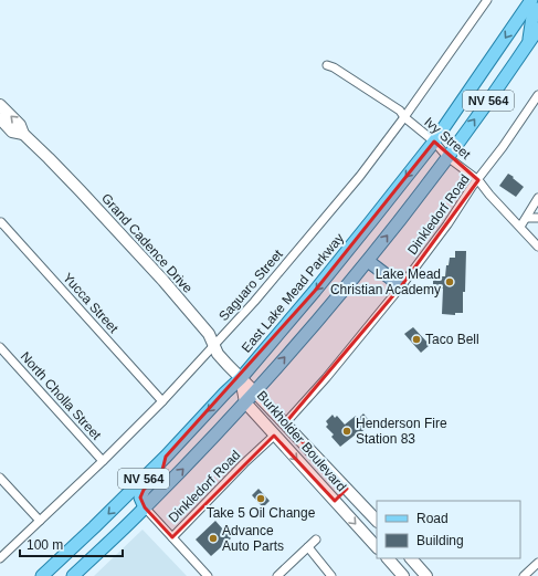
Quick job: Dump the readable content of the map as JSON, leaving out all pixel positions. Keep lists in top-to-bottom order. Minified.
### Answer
{"streets":{"main road":["NV 564","Grand Cadence Drive","East Lake Mead Parkway","Burkholder Boulevard"],"street":["Ivy Street","Dinkledorf Road","Saguaro Street","Yucca Street","North Cholla Street"]},"crossings":[["NV 564","Ivy Street"],["NV 564","Burkholder Boulevard"],["Ivy Street","Dinkledorf Road"],["Ivy Street","Saguaro Street"],["Ivy Street","East Lake Mead Parkway"],["Dinkledorf Road","Burkholder Boulevard"],["Grand Cadence Drive","Saguaro Street"],["Grand Cadence Drive","East Lake Mead Parkway"],["Grand Cadence Drive","Burkholder Boulevard"],["Saguaro Street","Yucca Street"],["Saguaro Street","North Cholla Street"],["East Lake Mead Parkway","Burkholder Boulevard"]],"places":["Lake Mead Christian Academy","Taco Bell","Henderson Fire Station 83","Take 5 Oil Change","Advance Auto Parts"],"legend":["Road","Building"],"scale_bar":"100 m"}
